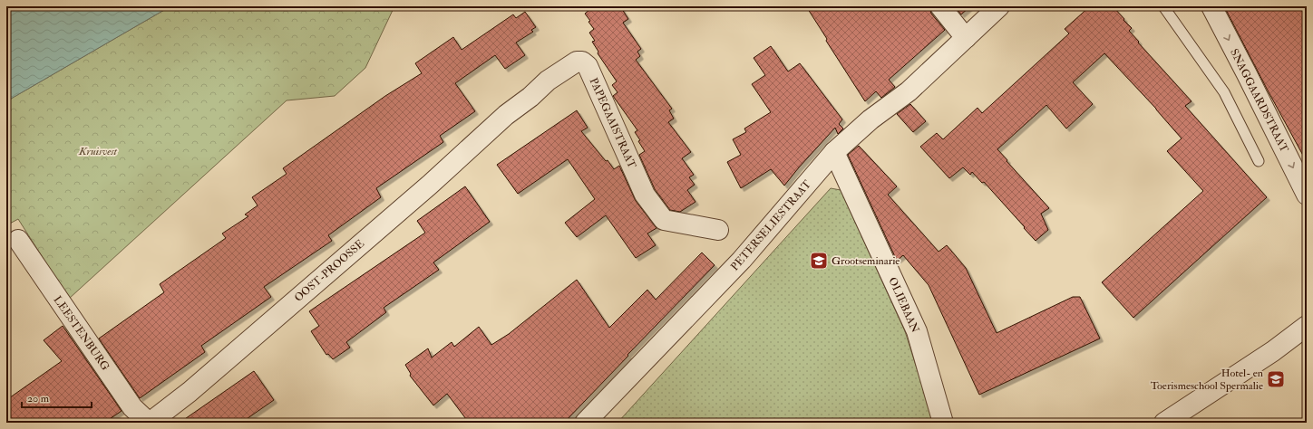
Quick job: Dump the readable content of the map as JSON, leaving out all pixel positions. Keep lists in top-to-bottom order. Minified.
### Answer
{"streets":{"street":["SNAGGAARDSTRAAT","PAPEGAAISTRAAT","PETERSELIESTRAAT","OOST-PROOSSE","OLIEBAAN","LEESTENBURG"]},"crossings":[["PAPEGAAISTRAAT","OOST-PROOSSE"],["PETERSELIESTRAAT","OLIEBAAN"],["OOST-PROOSSE","LEESTENBURG"]],"one_way":["SNAGGAARDSTRAAT"],"parks":["Kruisvest"],"places":{"school or university":["Grootseminarie","Hotel- en Toerismeschool Spermalie"]},"scale_bar":"20 m"}
